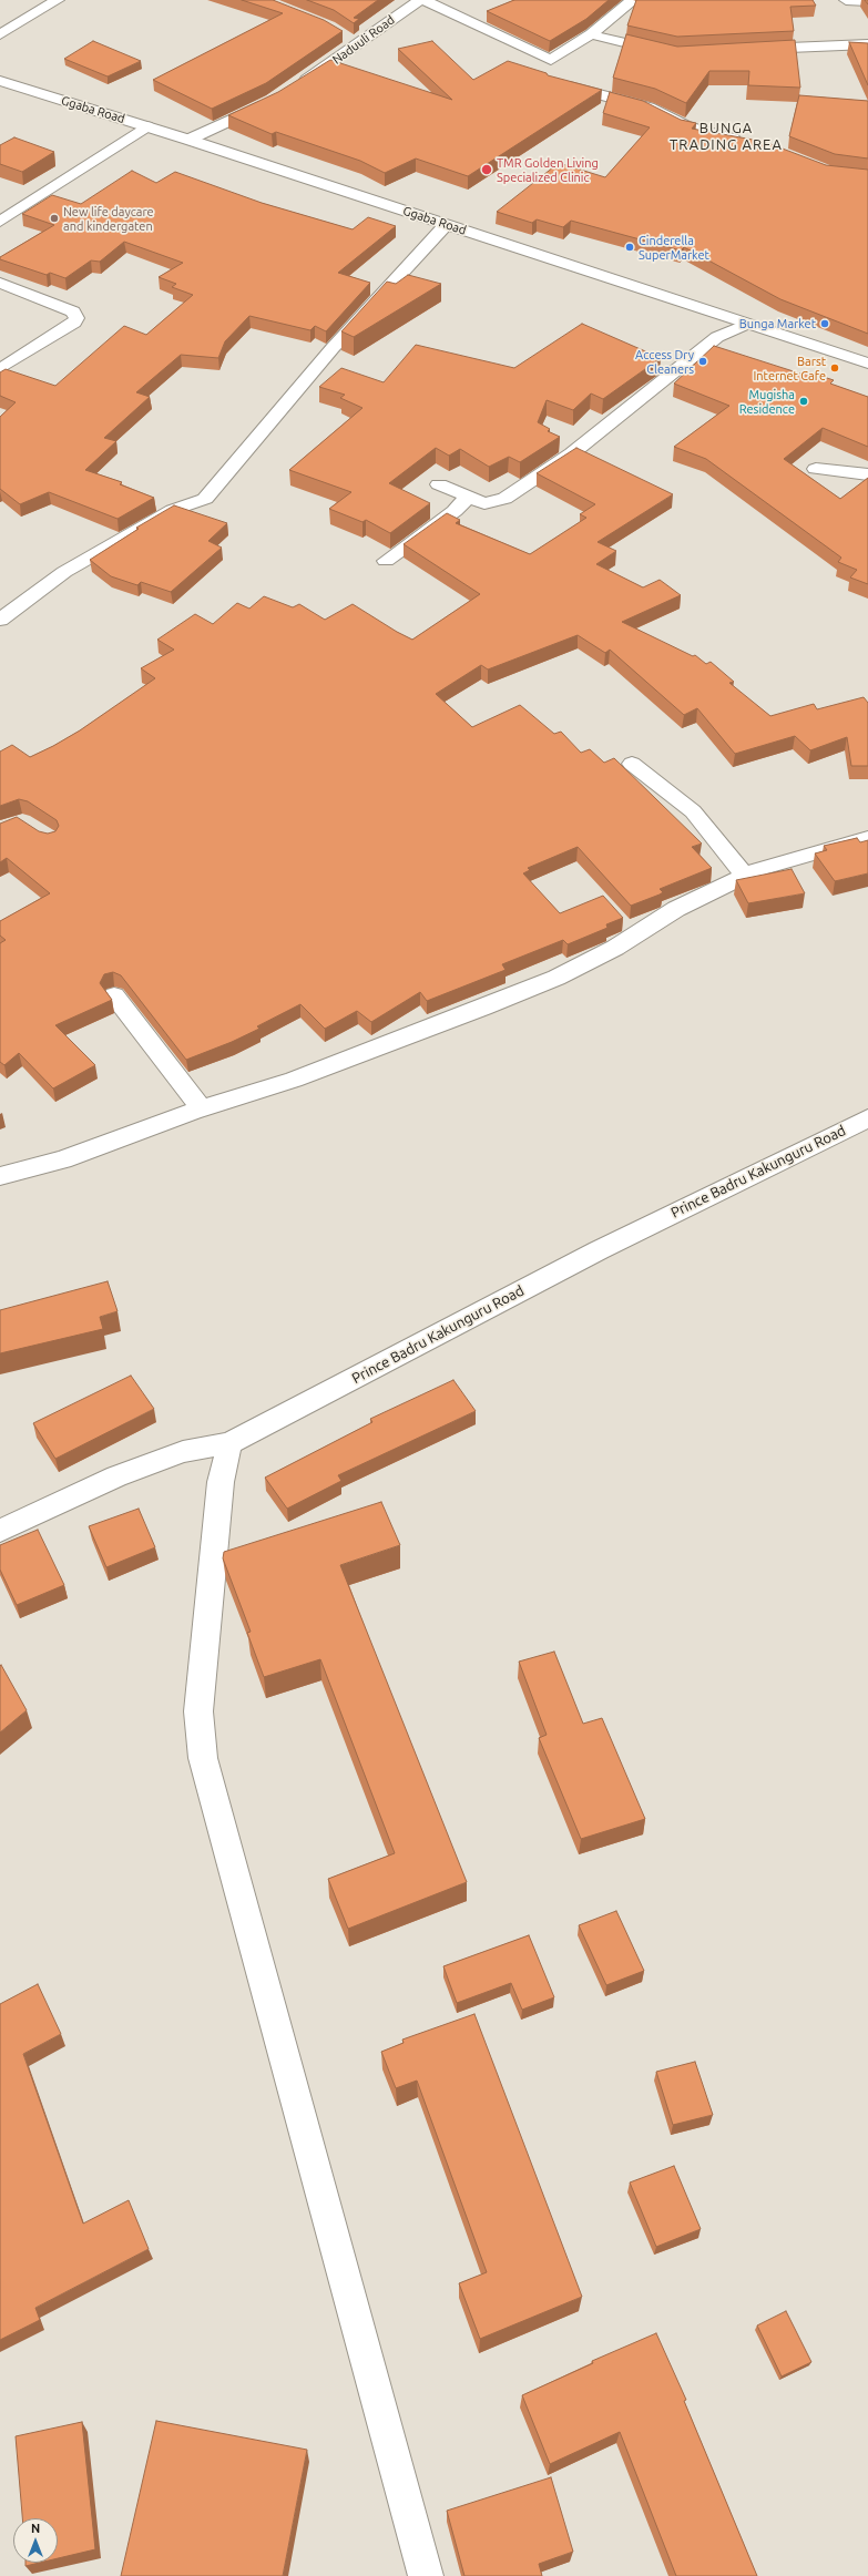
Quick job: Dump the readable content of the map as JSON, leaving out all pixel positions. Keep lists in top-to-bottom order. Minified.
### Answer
{"streets":{"street":["Naduuli Road","Ggaba Road","Prince Badru Kakunguru Road"]},"districts":["BUNGA TRADING AREA"],"places":["TMR Golden Living Specialized Clinic","New life daycare and kindergaten","Cinderella SuperMarket","Bunga Market","Access Dry Cleaners","Barst Internet Cafe","Mugisha Residence"],"north":"top"}
